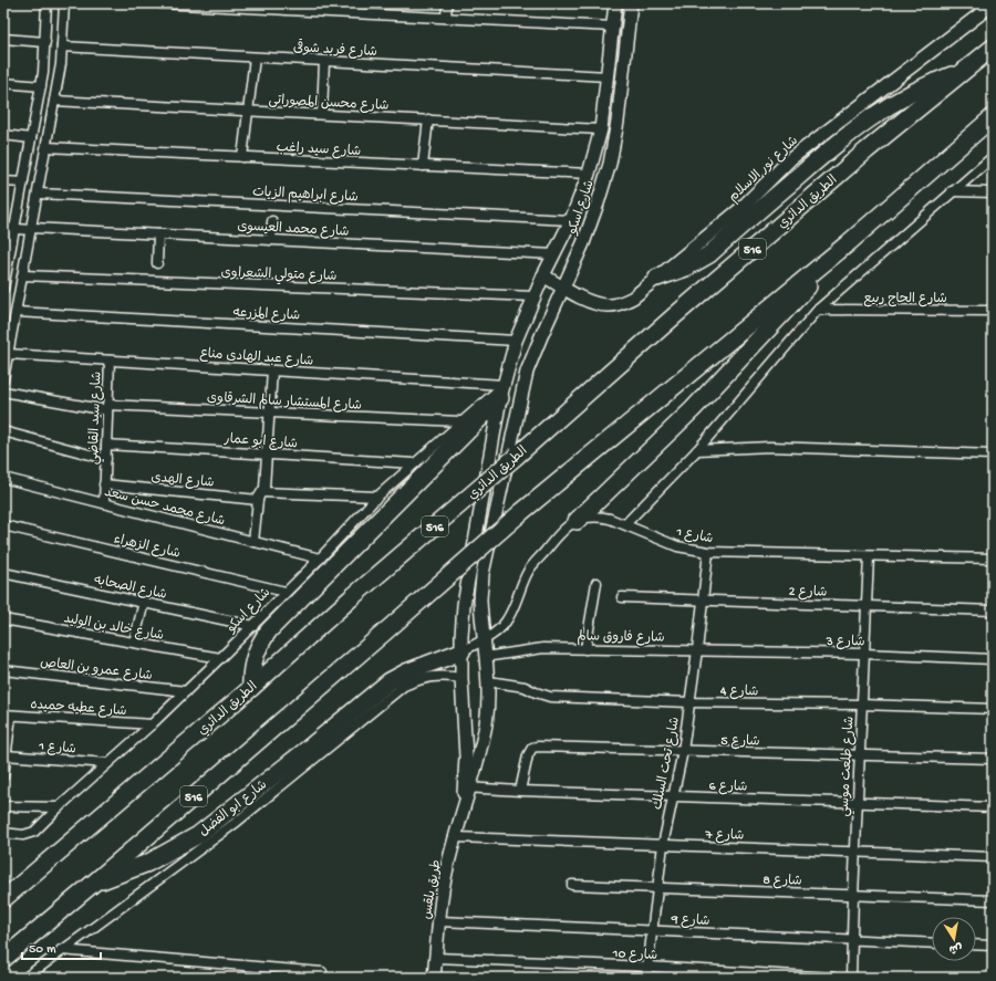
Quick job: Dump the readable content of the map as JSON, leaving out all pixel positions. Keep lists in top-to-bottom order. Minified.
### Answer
{"streets":{"highway":["الطريق الدائري","516"],"main road":["شارع نور الاسلام","شارع اسكو","طريق بلقس"],"street":["شارع فريد شوقى","شارع محسن المصوراتى","شارع سيد راغب","شارع ابراهيم الزيات","شارع محمد العيسوى","شارع متولي الشعراوى","شارع الحاج ربيع","شارع المزرعه","شارع عبد الهادى مناع","شارع المستشار سالم الشرقاوى","شارع سيد القاضي","شارع ابو عمار","شارع الهدى","شارع محمد حسن سعد","شارع 1","شارع الزهراء","شارع الصحابه","شارع 2","شارع خالد بن الوليد","شارع فاروق سالم","شارع 3","شارع عمرو بن العاص","شارع 4","شارع عطيه حميده","شارع 5","شارع تحت السلك","شارع طلعت موسي","شارع 6","شارع ابو الفضل","شارع 7","شارع 8","شارع 9","شارع 10"]},"crossings":[["شارع فريد شوقى","شارع اسكو"],["شارع محسن المصوراتى","شارع اسكو"],["شارع سيد راغب","شارع اسكو"],["شارع نور الاسلام","شارع اسكو"],["شارع ابراهيم الزيات","شارع اسكو"],["شارع اسكو","شارع محمد العيسوى"],["شارع اسكو","شارع متولي الشعراوى"],["شارع اسكو","شارع المزرعه"],["شارع اسكو","شارع عبد الهادى مناع"],["شارع اسكو","شارع المستشار سالم الشرقاوى"],["شارع اسكو","شارع ابو عمار"],["شارع اسكو","شارع الهدى"],["شارع اسكو","شارع محمد حسن سعد"],["شارع اسكو","شارع 1"],["شارع اسكو","شارع الزهراء"],["شارع اسكو","شارع الصحابه"],["شارع اسكو","شارع خالد بن الوليد"],["شارع اسكو","شارع فاروق سالم"],["شارع اسكو","شارع عمرو بن العاص"],["شارع اسكو","شارع 4"],["شارع اسكو","شارع عطيه حميده"],["شارع اسكو","شارع 6"],["شارع اسكو","طريق بلقس"],["شارع عبد الهادى مناع","شارع سيد القاضي"],["شارع المستشار سالم الشرقاوى","شارع سيد القاضي"],["شارع سيد القاضي","شارع ابو عمار"],["شارع سيد القاضي","شارع الهدى"],["شارع سيد القاضي","شارع محمد حسن سعد"],["شارع 1","شارع تحت السلك"],["شارع 1","شارع طلعت موسي"],["شارع 2","شارع تحت السلك"],["شارع 2","شارع طلعت موسي"],["شارع فاروق سالم","شارع 3"],["شارع فاروق سالم","شارع تحت السلك"],["شارع 3","شارع تحت السلك"],["شارع 3","شارع طلعت موسي"],["شارع 4","شارع تحت السلك"],["شارع 4","شارع طلعت موسي"],["شارع 5","شارع تحت السلك"],["شارع 5","شارع طلعت موسي"],["شارع 5","شارع 6"],["شارع تحت السلك","شارع 6"],["شارع تحت السلك","شارع 7"],["شارع تحت السلك","شارع 8"],["شارع تحت السلك","شارع 9"],["شارع تحت السلك","شارع 10"],["شارع طلعت موسي","شارع 6"],["شارع طلعت موسي","شارع 7"],["شارع طلعت موسي","شارع 8"],["شارع طلعت موسي","شارع 9"],["شارع 6","طريق بلقس"],["شارع 7","طريق بلقس"],["طريق بلقس","شارع 9"],["طريق بلقس","شارع 10"]],"scale_bar":"50 m","north":"bottom"}
